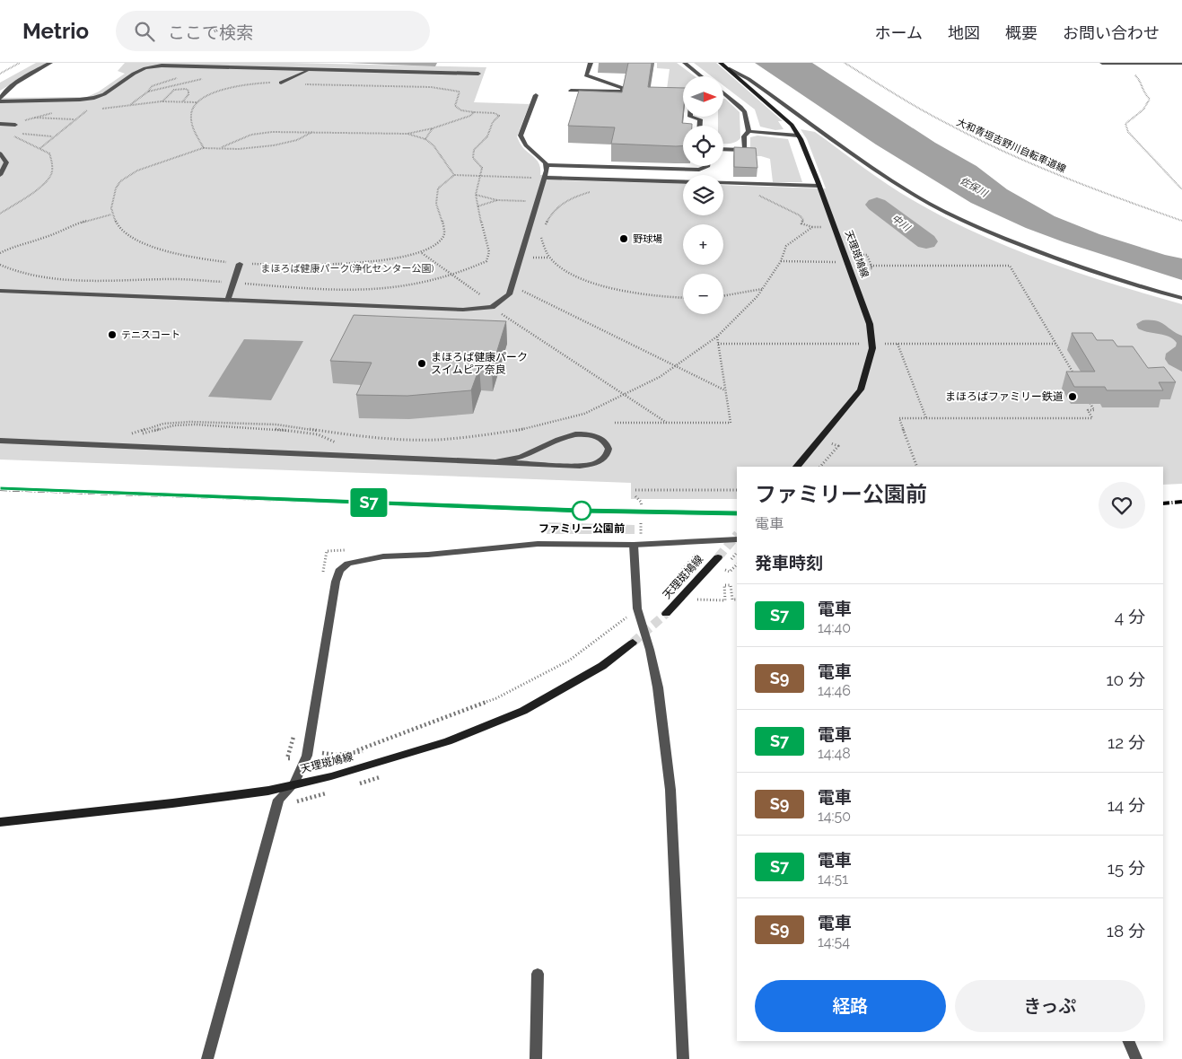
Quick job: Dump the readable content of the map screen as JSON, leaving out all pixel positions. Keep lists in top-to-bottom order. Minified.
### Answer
{"streets":{"main road":["天理斑鳩線"],"path":["大和青垣吉野川自転車道線"]},"water":["佐保川","中川"],"parks":["まほろば健康パーク(浄化センター公園)"],"places":["野球場","テニスコート","まほろば健康パーク スイムピア奈良","まほろばファミリー鉄道","ファミリー公園前"],"north":"right","page":{"header":"Metrio","search":"ここで検索","nav":["ホーム","地図","概要","お問い合わせ"],"on_map":"S7","map_buttons":["+","−"],"heading":[["ファミリー公園前","電車"],"発車時刻"],"list":[{"mark":"S7","name":"電車","note":"14:40","value":"4 分"},{"mark":"S9","name":"電車","note":"14:46","value":"10 分"},{"mark":"S7","name":"電車","note":"14:48","value":"12 分"},{"mark":"S9","name":"電車","note":"14:50","value":"14 分"},{"mark":"S7","name":"電車","note":"14:51","value":"15 分"},{"mark":"S9","name":"電車","note":"14:54","value":"18 分"}],"buttons":["経路","きっぷ"]}}
